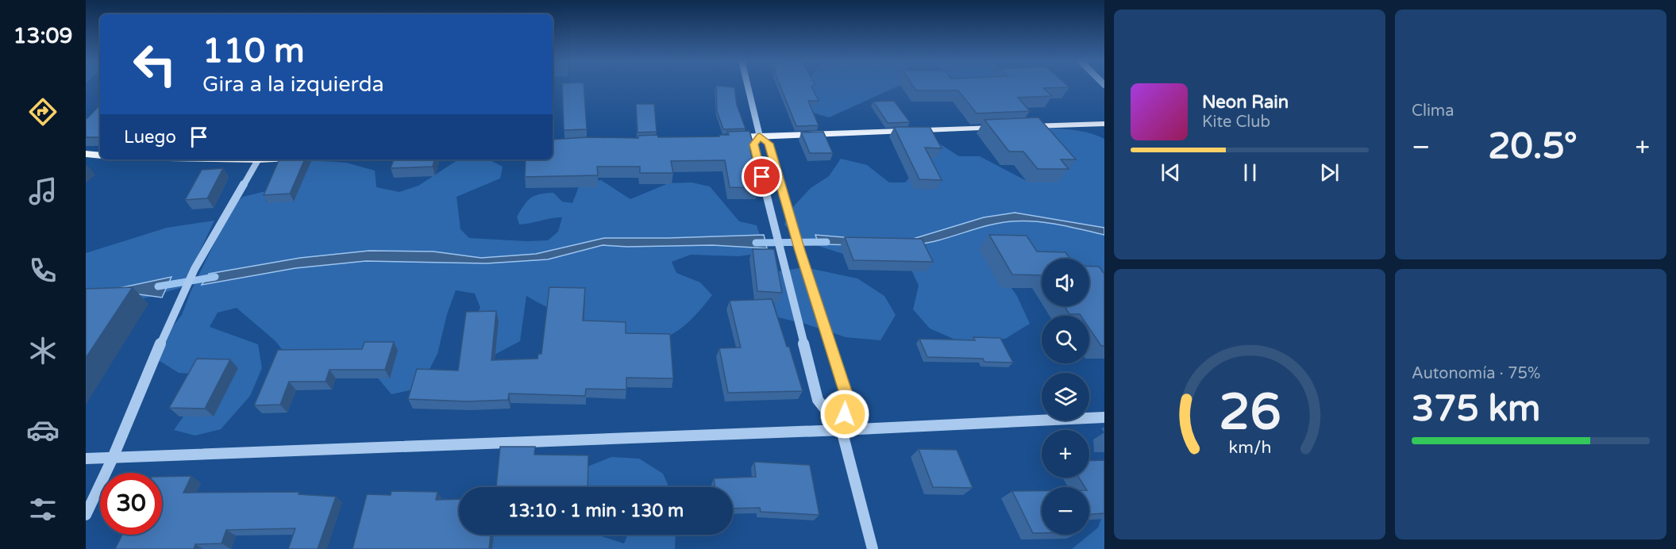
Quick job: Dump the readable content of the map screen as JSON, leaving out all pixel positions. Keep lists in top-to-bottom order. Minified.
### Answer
{"page":{"tabs":"13:09","tile":["Clima",["Autonomía · 75%","375 km"]],"turn":["110 m","Gira a la izquierda"],"song":["Neon Rain","Kite Club"],"then":"Luego","heat":["−","20.5°","+"],"map_buttons":["+","−"],"limit":"30","trip":"13:10 · 1 min · 130 m","gauge":["26","km/h"]}}
